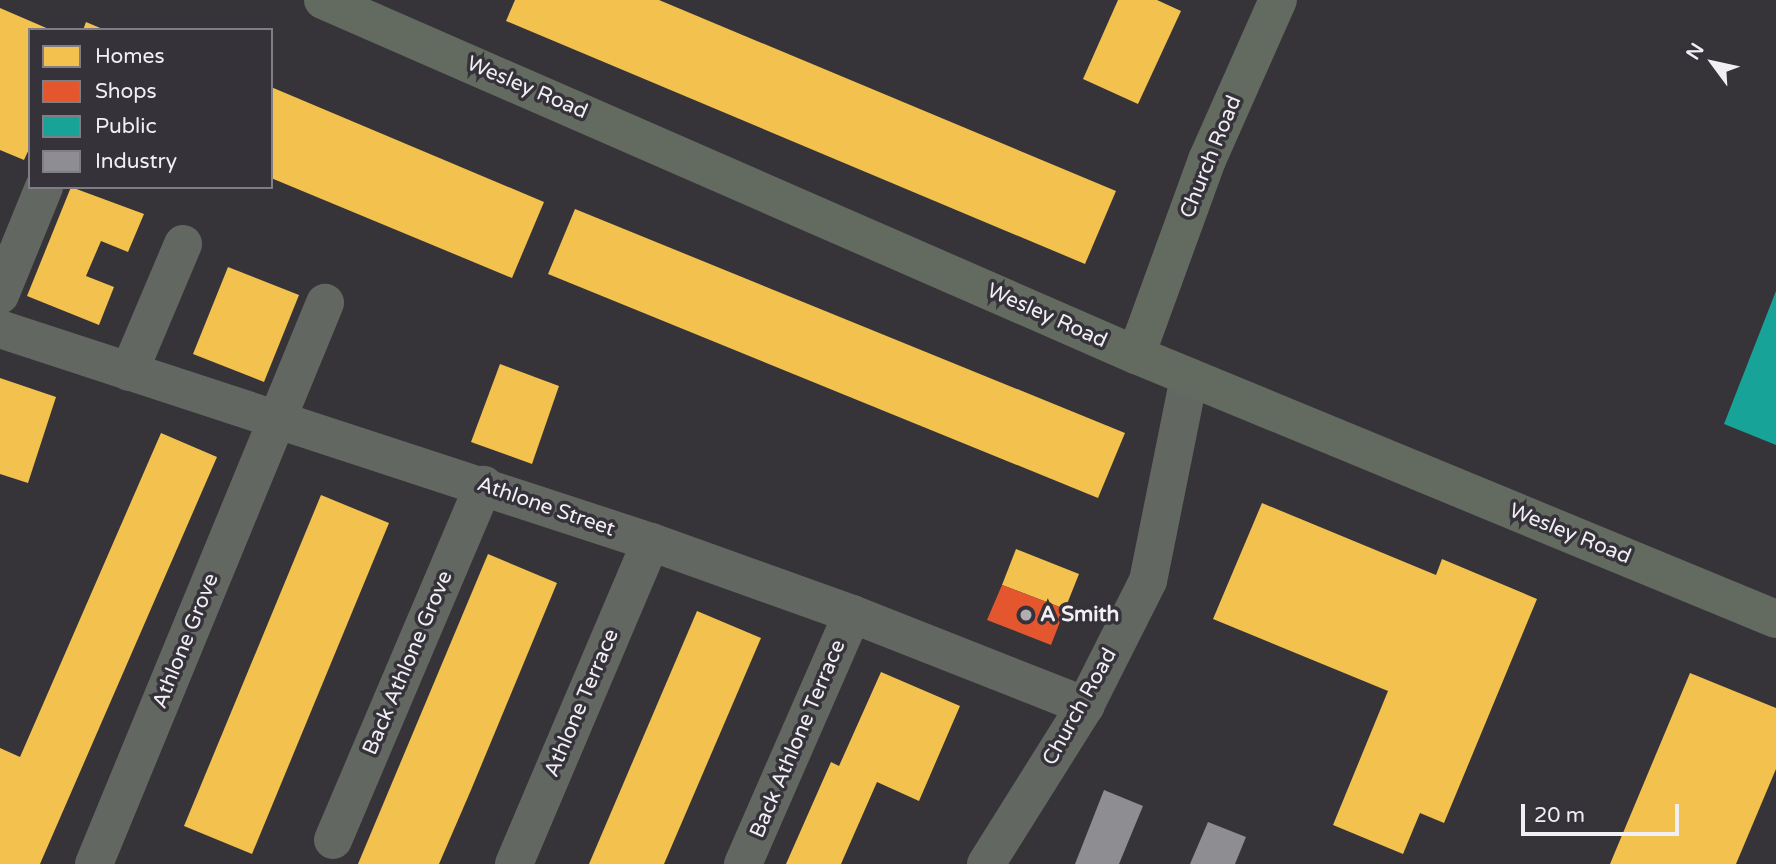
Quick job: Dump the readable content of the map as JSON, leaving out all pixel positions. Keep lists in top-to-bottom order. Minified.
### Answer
{"streets":{"street":["Wesley Road","Church Road","Athlone Street","Athlone Grove","Back Athlone Grove","Athlone Terrace","Back Athlone Terrace"]},"crossings":[["Wesley Road","Church Road"],["Church Road","Athlone Street"],["Athlone Street","Athlone Grove"],["Athlone Street","Back Athlone Grove"],["Athlone Street","Athlone Terrace"],["Athlone Street","Back Athlone Terrace"]],"places":["A Smith"],"legend":["Homes","Shops","Public","Industry"],"scale_bar":"20 m","north":"top left"}
